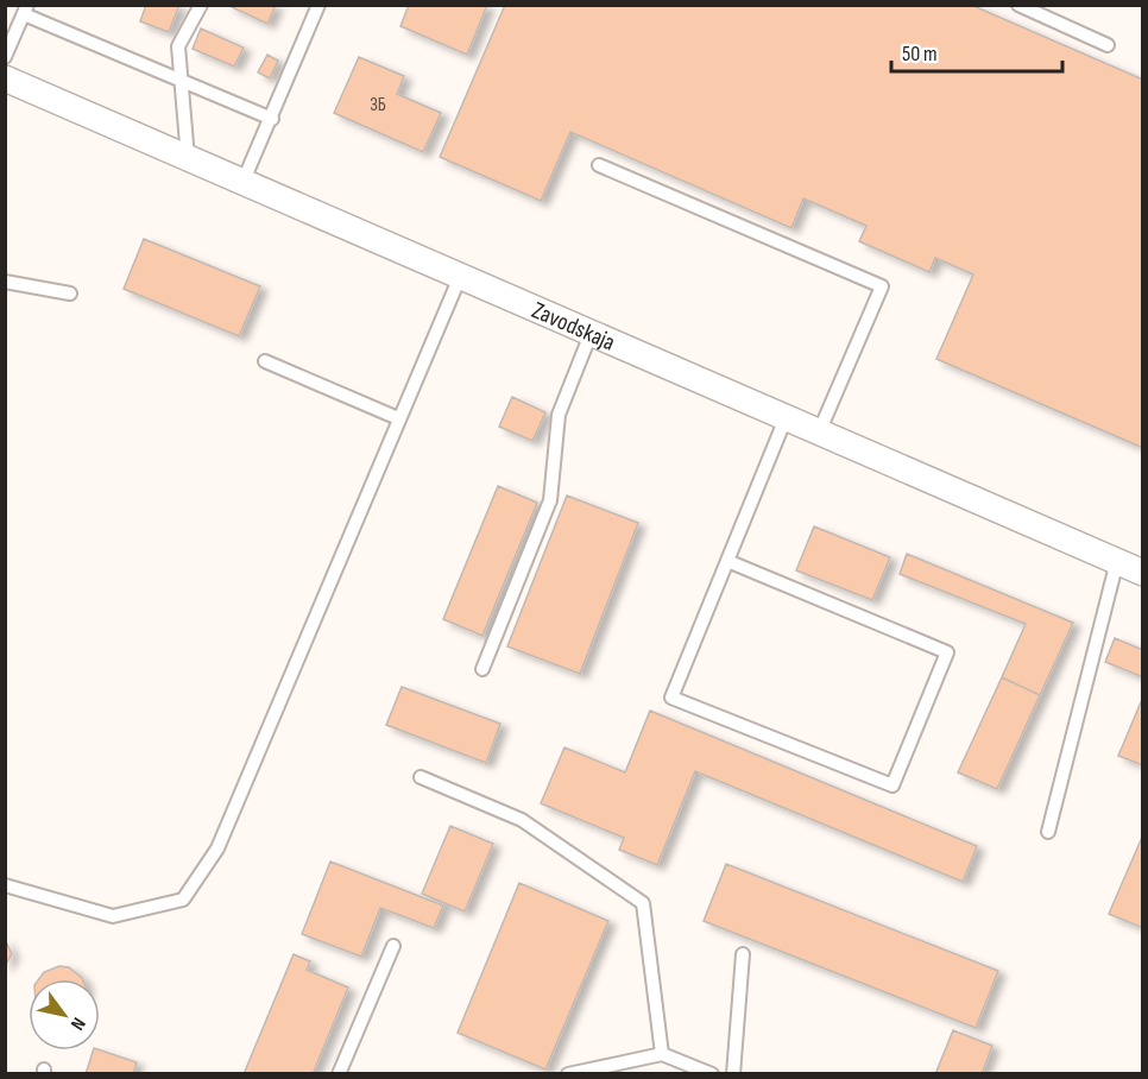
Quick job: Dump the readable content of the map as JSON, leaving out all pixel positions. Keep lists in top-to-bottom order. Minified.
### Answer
{"streets":{"street":["Zavodskaja"]},"house_numbers":["3Б"],"scale_bar":"50 m","north":"bottom right"}
